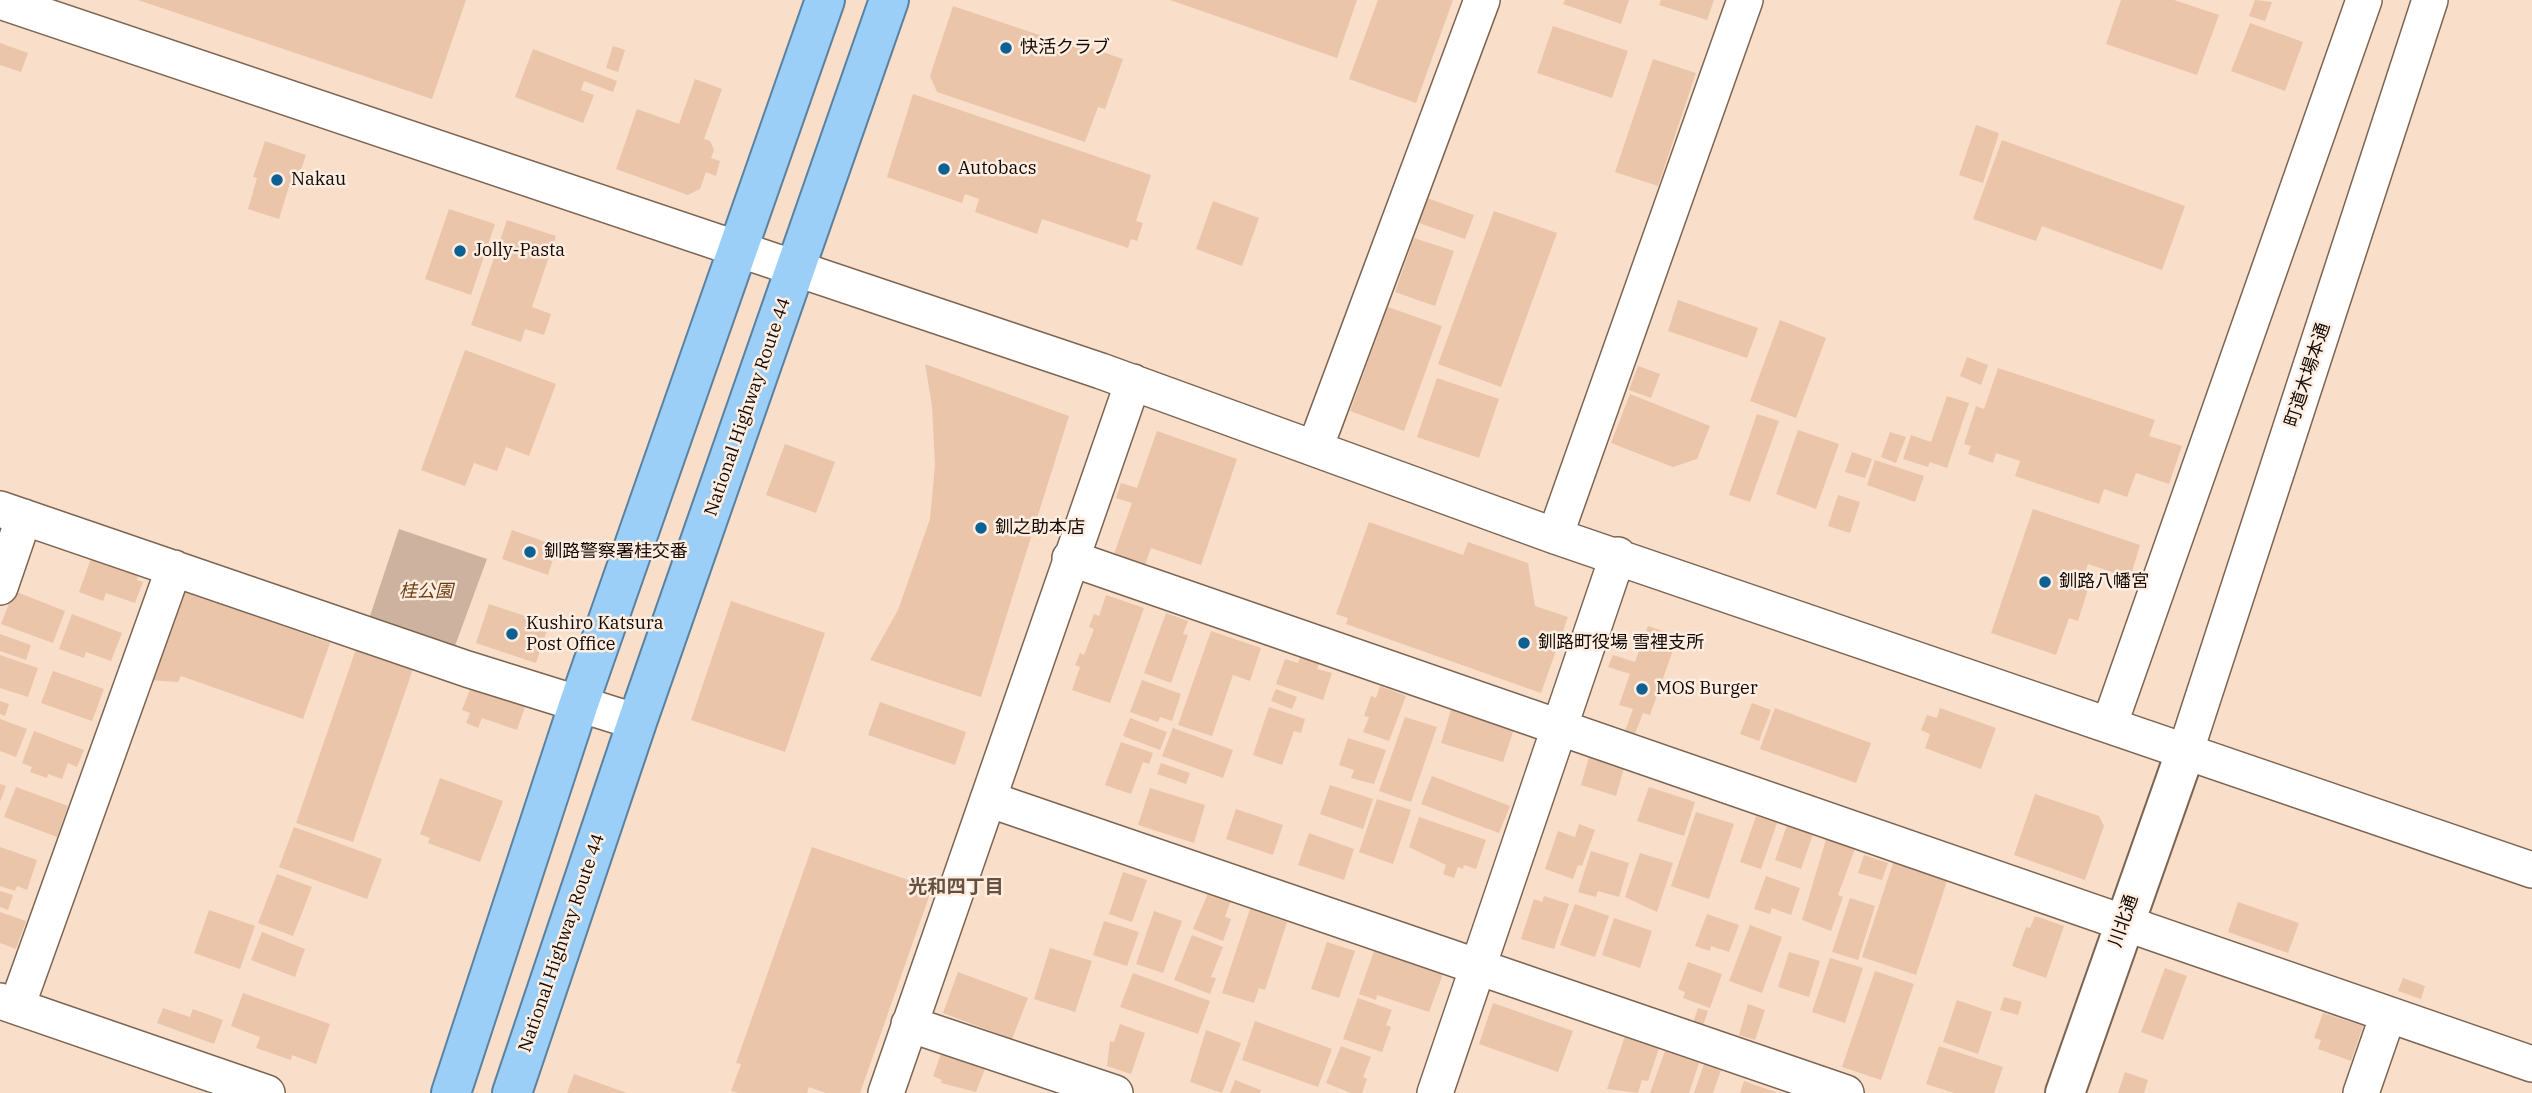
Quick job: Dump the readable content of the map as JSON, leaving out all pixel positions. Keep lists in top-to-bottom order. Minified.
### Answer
{"streets":{"highway":["National Highway Route 44"],"street":["町道木場本通","川北通"]},"crossings":[["町道木場本通","川北通"]],"districts":["光和四丁目"],"parks":["桂公園"],"places":["快活クラブ","Autobacs","Nakau","Jolly-Pasta","釧之助本店","釧路警察署桂交番","釧路八幡宮","Kushiro Katsura Post Office","釧路町役場 雪裡支所","MOS Burger"]}
